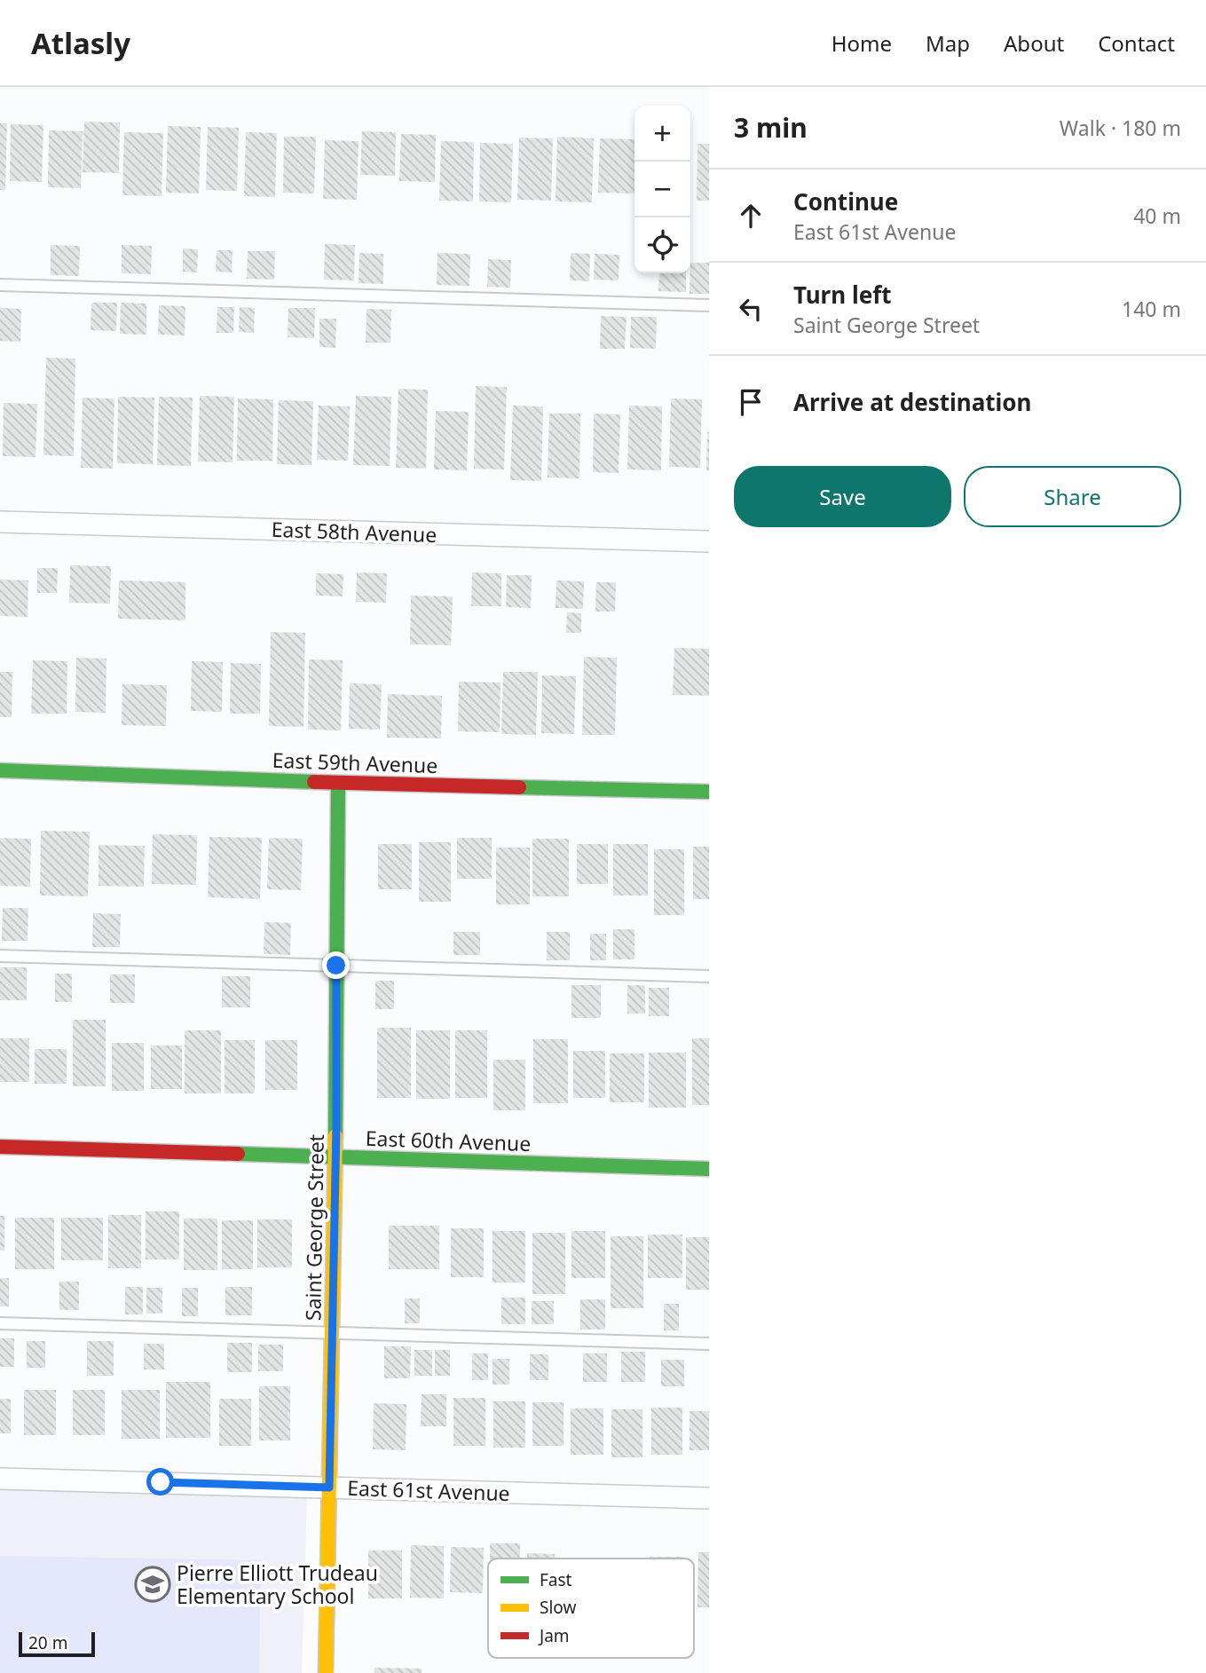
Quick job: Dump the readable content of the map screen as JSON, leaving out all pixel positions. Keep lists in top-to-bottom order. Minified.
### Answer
{"streets":{"street":["East 58th Avenue","East 59th Avenue","East 60th Avenue","Saint George Street","East 61st Avenue"]},"crossings":[["East 59th Avenue","Saint George Street"],["East 60th Avenue","Saint George Street"],["Saint George Street","East 61st Avenue"]],"places":{"school or university":["Pierre Elliott Trudeau Elementary School"]},"legend":["Fast","Slow","Jam"],"scale_bar":"20 m","page":{"header":"Atlasly","nav":["Home","Map","About","Contact"],"heading":["3 min","Walk · 180 m"],"map_buttons":["+","−"],"list":[["Continue","East 61st Avenue","40 m"],["Turn left","Saint George Street","140 m"],"Arrive at destination"],"buttons":["Save","Share"],"scale":"20 m"}}
